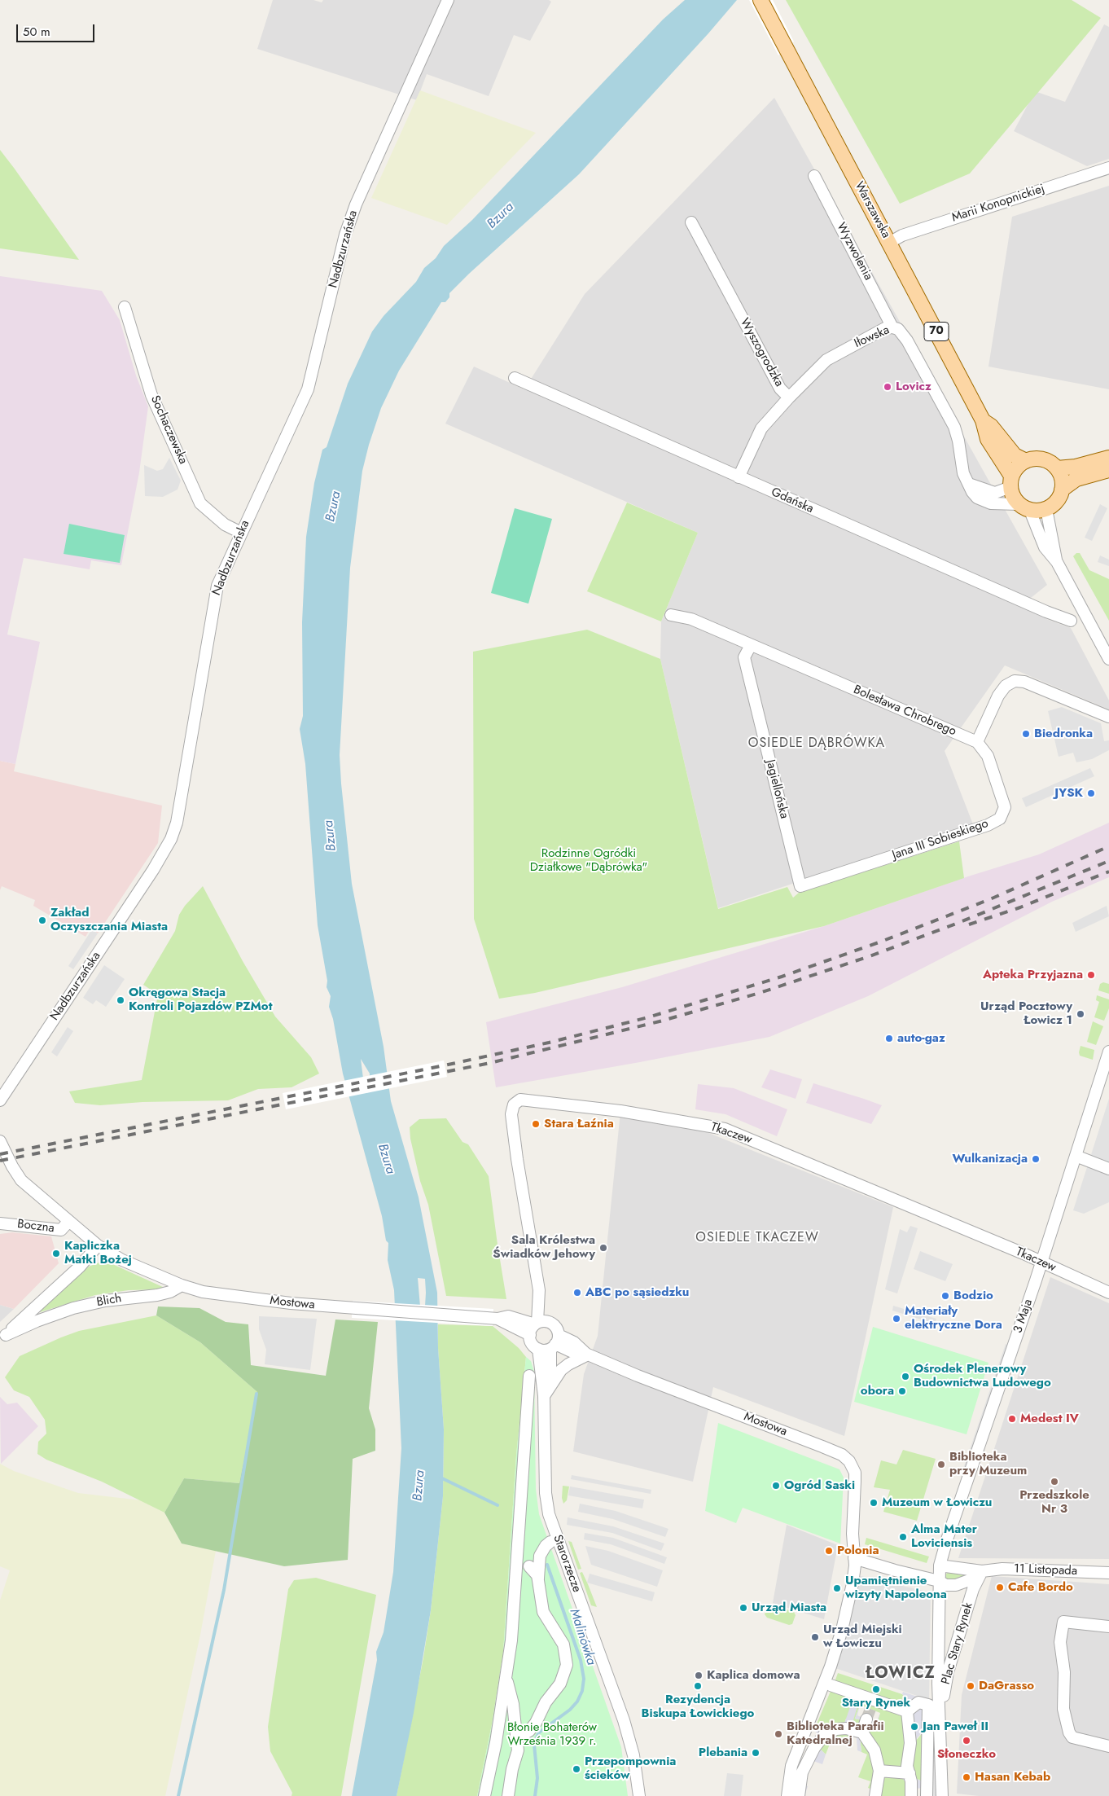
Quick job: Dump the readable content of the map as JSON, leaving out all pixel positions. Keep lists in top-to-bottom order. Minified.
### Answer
{"streets":{"main road":["Warszawska","70"],"street":["Marii Konopnickiej","Nadbzurzańska","Wyzwolenia","Iłowska","Wyszogrodzka","Sochaczewska","Gdańska","Bolesława Chrobrego","Jagiellońska","Jana III Sobieskiego","Tkaczew","Boczna","Blich","Mostowa","3 Maja","Starorzecze","11 Listopada","Plac Stary Rynek"]},"crossings":[["Marii Konopnickiej","Warszawska"],["Warszawska","70"],["Warszawska","Iłowska"],["Nadbzurzańska","Sochaczewska"],["Wyzwolenia","Iłowska"],["70","Iłowska"],["Iłowska","Wyszogrodzka"],["Wyszogrodzka","Gdańska"],["Bolesława Chrobrego","Jagiellońska"],["Bolesława Chrobrego","Jana III Sobieskiego"],["Jagiellońska","Jana III Sobieskiego"],["Tkaczew","Mostowa"],["Tkaczew","3 Maja"],["Tkaczew","Starorzecze"],["Boczna","Mostowa"],["Blich","Mostowa"],["Mostowa","Starorzecze"],["3 Maja","11 Listopada"],["3 Maja","Plac Stary Rynek"],["11 Listopada","Plac Stary Rynek"]],"districts":["OSIEDLE DĄBRÓWKA","OSIEDLE TKACZEW","ŁOWICZ"],"water":["Bzura","Malinówka"],"parks":["Rodzinne Ogródki Działkowe \"Dąbrówka\"","Błonie Bohaterów Września 1939 r."],"places":["Lovicz","Biedronka","JYSK","Zakład Oczyszczania Miasta","Apteka Przyjazna","Okręgowa Stacja Kontroli Pojazdów PZMot","Urząd Pocztowy Łowicz 1","auto-gaz","Stara Łaźnia","Wulkanizacja","Sala Królestwa Świadków Jehowy","Kapliczka Matki Bożej","ABC po sąsiedzku","Bodzio","Materiały elektryczne Dora","Ośrodek Plenerowy Budownictwa Ludowego","obora","Medest IV","Biblioteka przy Muzeum","Przedszkole Nr 3","Ogród Saski","Muzeum w Łowiczu","Alma Mater Loviciensis","Polonia","Cafe Bordo","Upamiętnienie wizyty Napoleona","Urząd Miasta","Urząd Miejski w Łowiczu","Kaplica domowa","Rezydencja Biskupa Łowickiego","DaGrasso","Stary Rynek","Jan Paweł II","Biblioteka Parafii Katedralnej","Słoneczko","Plebania","Przepompownia ścieków","Hasan Kebab"],"scale_bar":"50 m"}
